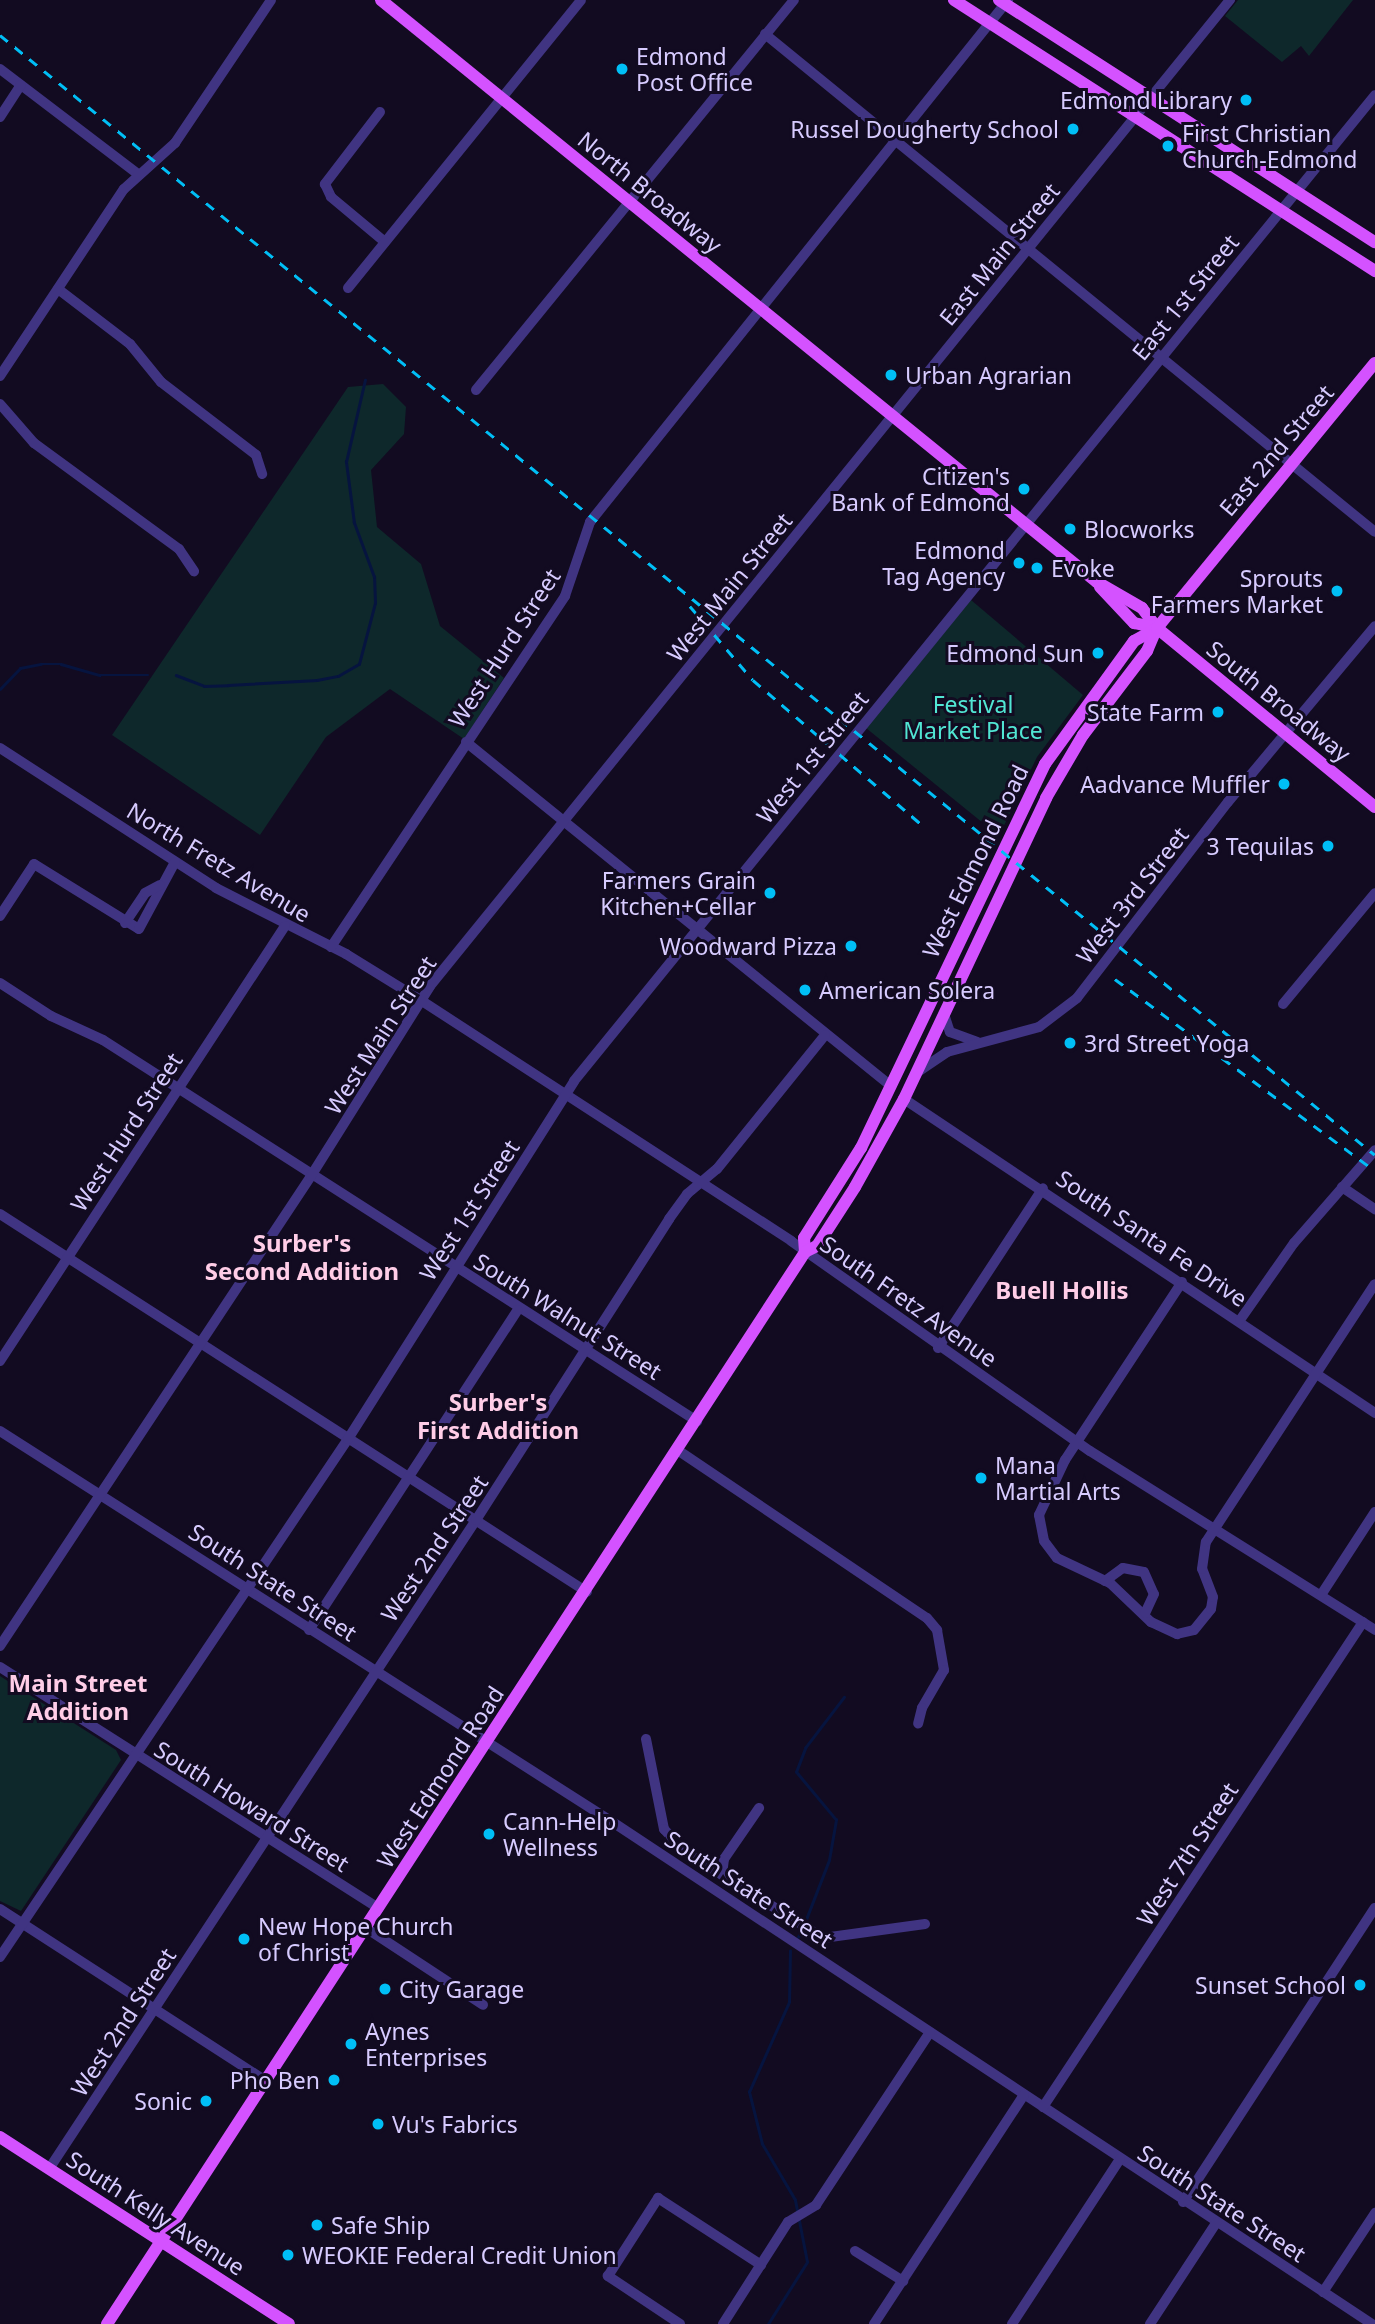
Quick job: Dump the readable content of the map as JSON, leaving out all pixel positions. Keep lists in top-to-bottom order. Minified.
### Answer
{"streets":{"main road":["North Broadway","East 2nd Street","South Broadway","West Edmond Road","South Kelly Avenue"],"street":["East Main Street","East 1st Street","West Main Street","West Hurd Street","West 1st Street","North Fretz Avenue","West 3rd Street","South Santa Fe Drive","South Fretz Avenue","South Walnut Street","West 2nd Street","South State Street","South Howard Street","West 7th Street"]},"crossings":[["North Broadway","East Main Street"],["North Broadway","West Main Street"],["North Broadway","West Hurd Street"],["North Broadway","South Broadway"],["East Main Street","West Main Street"],["East Main Street","South Broadway"],["East 1st Street","South Broadway"],["East 1st Street","West 1st Street"],["East 2nd Street","South Broadway"],["East 2nd Street","West Edmond Road"],["West Main Street","South Broadway"],["West Main Street","North Fretz Avenue"],["West Main Street","South Fretz Avenue"],["West Main Street","South Walnut Street"],["West Main Street","South State Street"],["West Hurd Street","North Fretz Avenue"],["West Hurd Street","South Walnut Street"],["South Broadway","West 1st Street"],["South Broadway","West Edmond Road"],["South Broadway","West 3rd Street"],["West 1st Street","South Fretz Avenue"],["West 1st Street","South Walnut Street"],["West 1st Street","South State Street"],["West 1st Street","South Howard Street"],["West Edmond Road","West 3rd Street"],["West Edmond Road","South Santa Fe Drive"],["West Edmond Road","South Fretz Avenue"],["West Edmond Road","South Walnut Street"],["West Edmond Road","South State Street"],["West Edmond Road","South Howard Street"],["West Edmond Road","South Kelly Avenue"],["North Fretz Avenue","South Fretz Avenue"],["South Fretz Avenue","West 2nd Street"],["South Fretz Avenue","West 7th Street"],["South Walnut Street","West 2nd Street"],["West 2nd Street","South State Street"],["West 2nd Street","South Howard Street"],["West 2nd Street","South Kelly Avenue"],["South State Street","West 7th Street"]],"districts":["Surber's Second Addition","Buell Hollis","Surber's First Addition","Main Street Addition"],"parks":["Festival Market Place"],"places":["Edmond Post Office","Edmond Library","Russel Dougherty School","First Christian Church-Edmond","Urban Agrarian","Citizen's Bank of Edmond","Blocworks","Edmond Tag Agency","Evoke","Sprouts Farmers Market","Edmond Sun","State Farm","Aadvance Muffler","3 Tequilas","Farmers Grain Kitchen+Cellar","Woodward Pizza","American Solera","3rd Street Yoga","Mana Martial Arts","Cann-Help Wellness","New Hope Church of Christ","Sunset School","City Garage","Aynes Enterprises","Pho Ben","Sonic","Vu's Fabrics","Safe Ship","WEOKIE Federal Credit Union"]}
